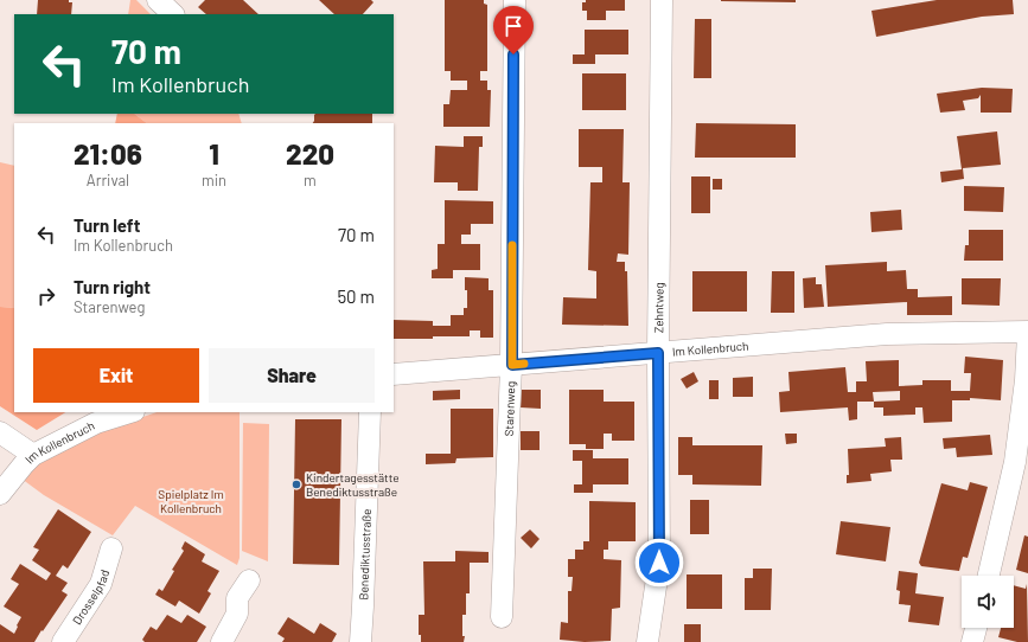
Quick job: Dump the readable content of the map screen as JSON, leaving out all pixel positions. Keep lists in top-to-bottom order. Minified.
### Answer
{"streets":{"street":["Zehntweg","Im Kollenbruch","Starenweg","Benediktusstraße","Drosselpfad"]},"crossings":[["Zehntweg","Im Kollenbruch"],["Im Kollenbruch","Starenweg"]],"parks":["Spielplatz Im Kollenbruch"],"places":["Kindertagesstätte Benediktusstraße"],"page":{"turn":["70 m","Im Kollenbruch"],"eta":["21:06","Arrival","1","min","220","m"],"list":[{"name":"Turn left","note":"Im Kollenbruch","value":"70 m"},{"name":"Turn right","note":"Starenweg","value":"50 m"}],"buttons":["Exit","Share"]}}
